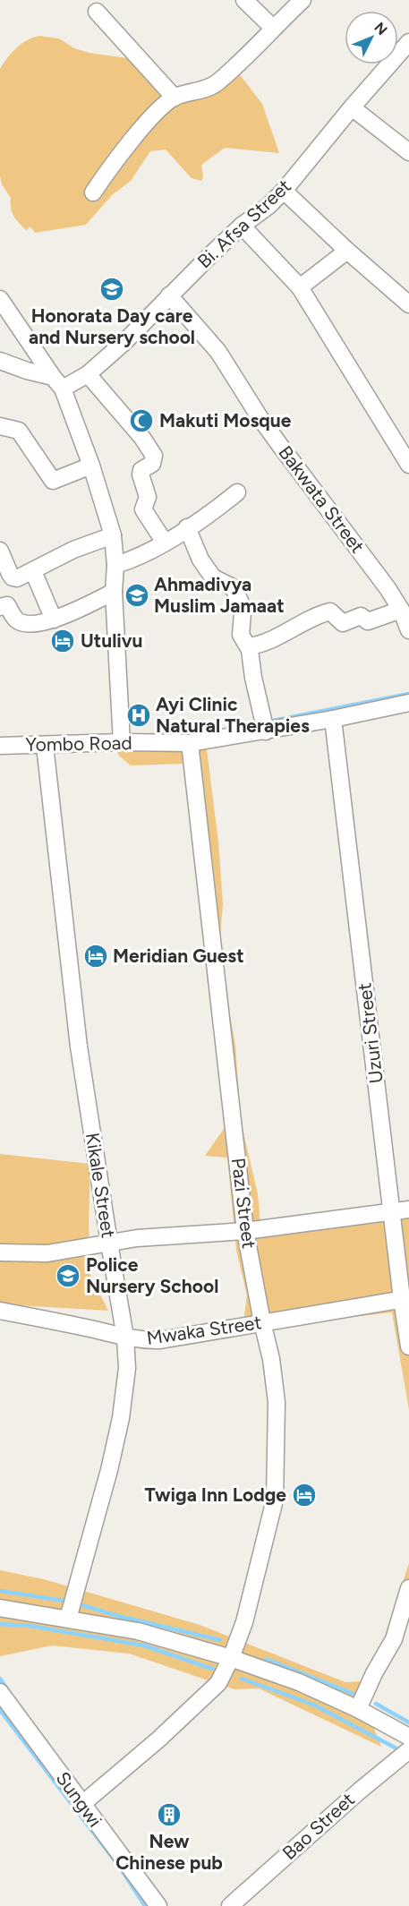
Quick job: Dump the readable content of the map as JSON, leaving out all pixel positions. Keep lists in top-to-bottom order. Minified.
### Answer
{"streets":{"street":["Bi. Afsa Street","Bakwata Street","Yombo Road","Uzuri Street","Kikale Street","Pazi Street","Mwaka Street","Sungwi","Bao Street"]},"crossings":[["Bi. Afsa Street","Bakwata Street"],["Yombo Road","Uzuri Street"],["Yombo Road","Kikale Street"],["Yombo Road","Pazi Street"],["Uzuri Street","Mwaka Street"],["Kikale Street","Mwaka Street"],["Pazi Street","Mwaka Street"],["Pazi Street","Sungwi"]],"places":{"school or university":["Honorata Day care and Nursery school","Ahmadivya Muslim Jamaat","Police Nursery School"],"mosque":["Makuti Mosque"],"hotel":["Utulivu","Meridian Guest","Twiga Inn Lodge"],"hospital":["Ayi Clinic Natural Therapies"],"building":["New Chinese pub"]},"north":"top right"}
